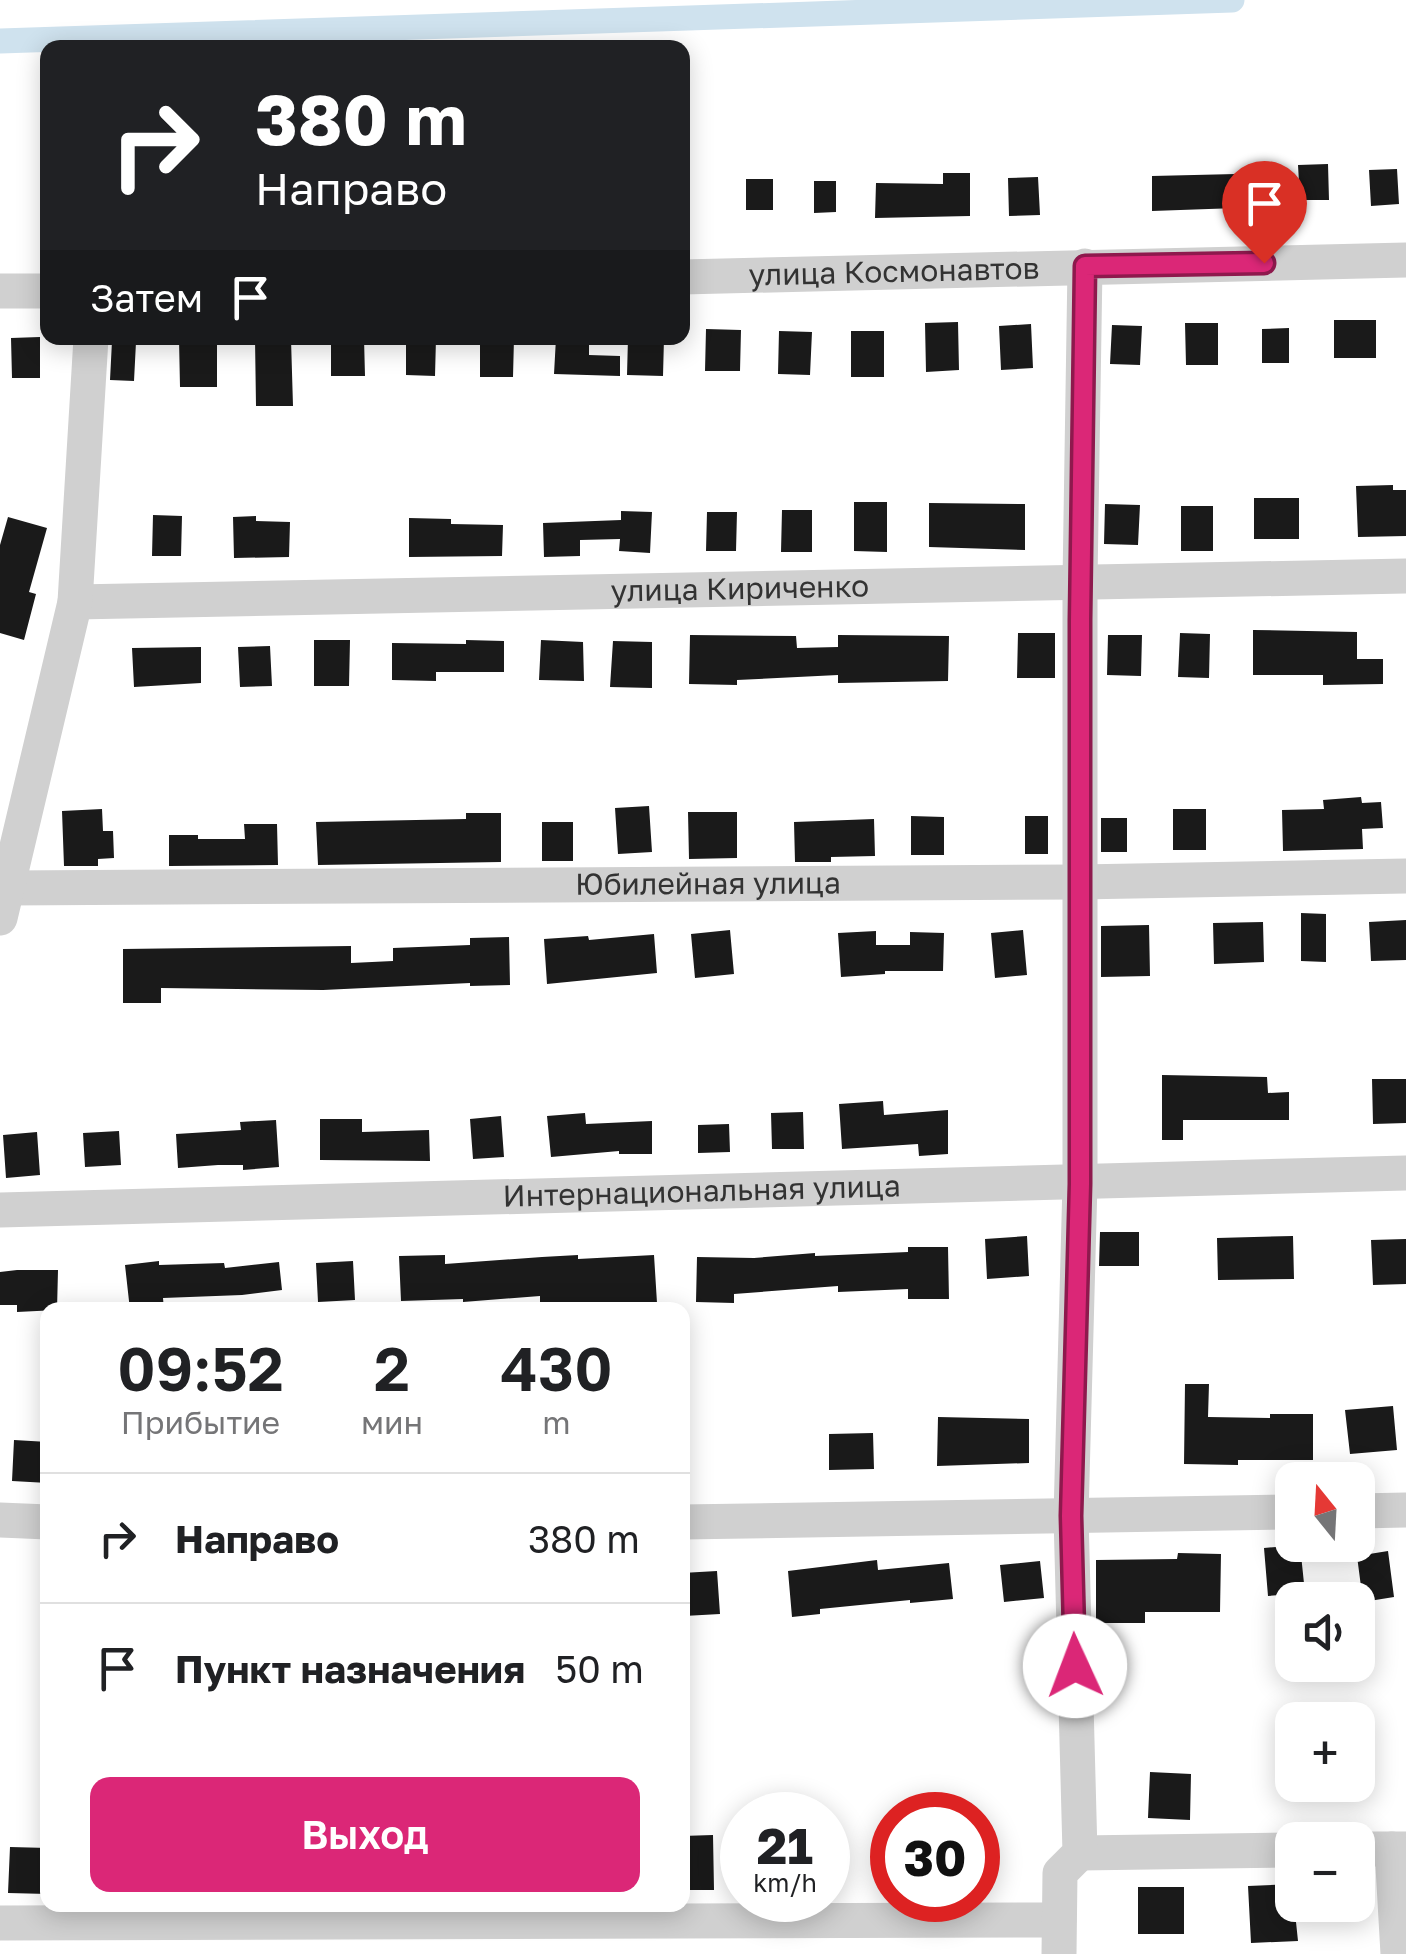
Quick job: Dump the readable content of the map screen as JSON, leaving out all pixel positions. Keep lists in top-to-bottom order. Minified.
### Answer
{"streets":{"street":["улица Космонавтов","улица Кириченко","Юбилейная улица","Интернациональная улица"]},"north":"top","page":{"turn":["380 m","Направо"],"then":"Затем","eta":["09:52","Прибытие","2","мин","430","m"],"map_buttons":["+","−"],"list":[{"name":"Направо","value":"380 m"},{"name":"Пункт назначения","value":"50 m"}],"buttons":"Выход","speed":"21 km/h","limit":"30"}}
